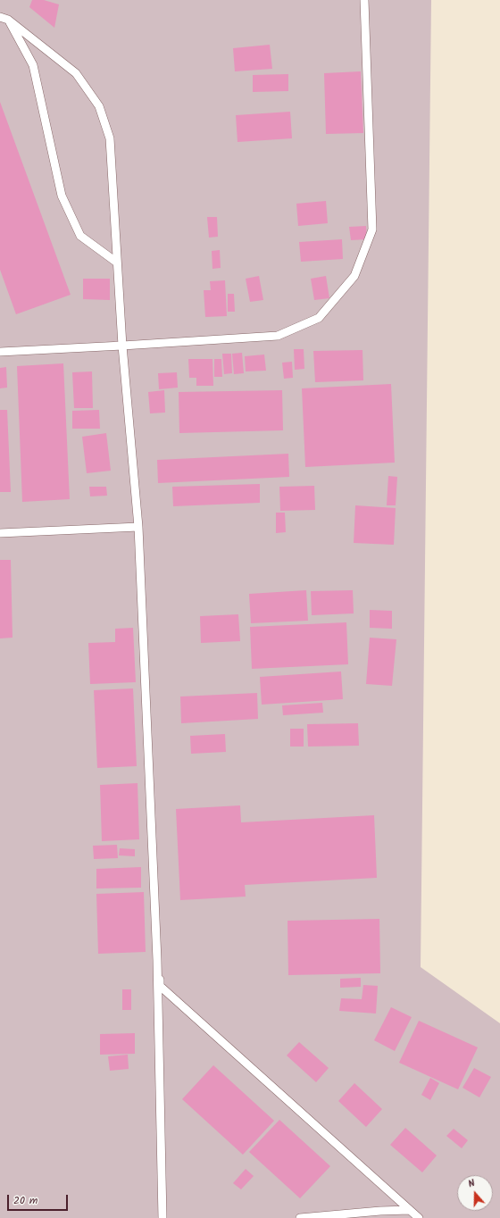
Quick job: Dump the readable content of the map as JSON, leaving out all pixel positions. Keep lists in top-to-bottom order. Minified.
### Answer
{"scale_bar":"20 m","north":"top"}
